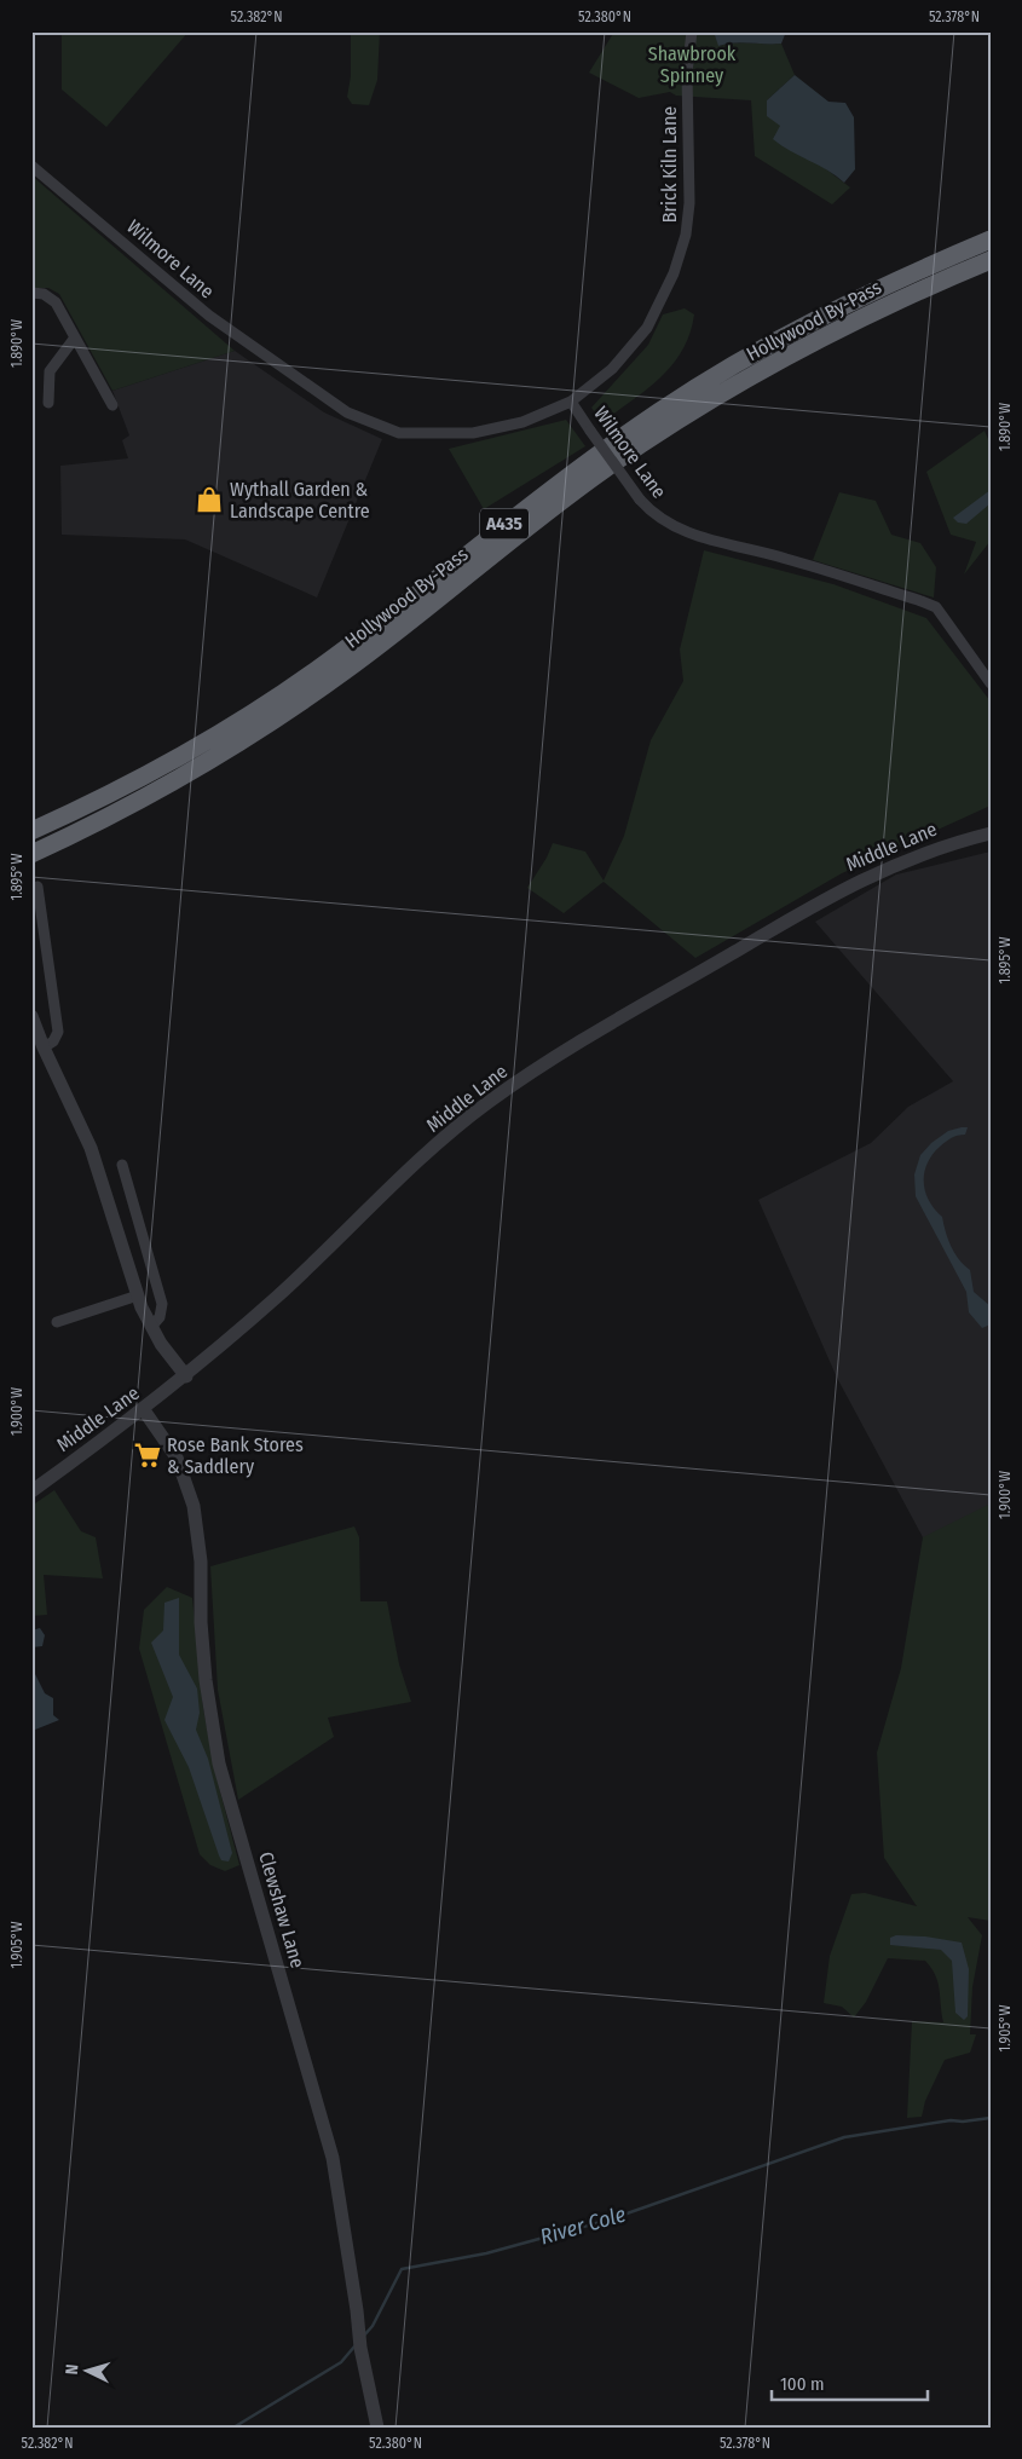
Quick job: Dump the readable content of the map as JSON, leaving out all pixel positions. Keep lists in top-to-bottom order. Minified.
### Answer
{"streets":{"highway":["Hollywood By-Pass","A435"],"street":["Brick Kiln Lane","Wilmore Lane","Middle Lane","Clewshaw Lane"]},"crossings":[["Brick Kiln Lane","Wilmore Lane"],["Middle Lane","Clewshaw Lane"]],"water":["River Cole"],"parks":["Shawbrook Spinney"],"places":{"shop":["Wythall Garden & Landscape Centre"],"supermarket":["Rose Bank Stores & Saddlery"]},"scale_bar":"100 m","north":"left","coordinates":["52.382°N","52.380°N","52.378°N","1.890°W","1.895°W","1.900°W","1.905°W"]}
